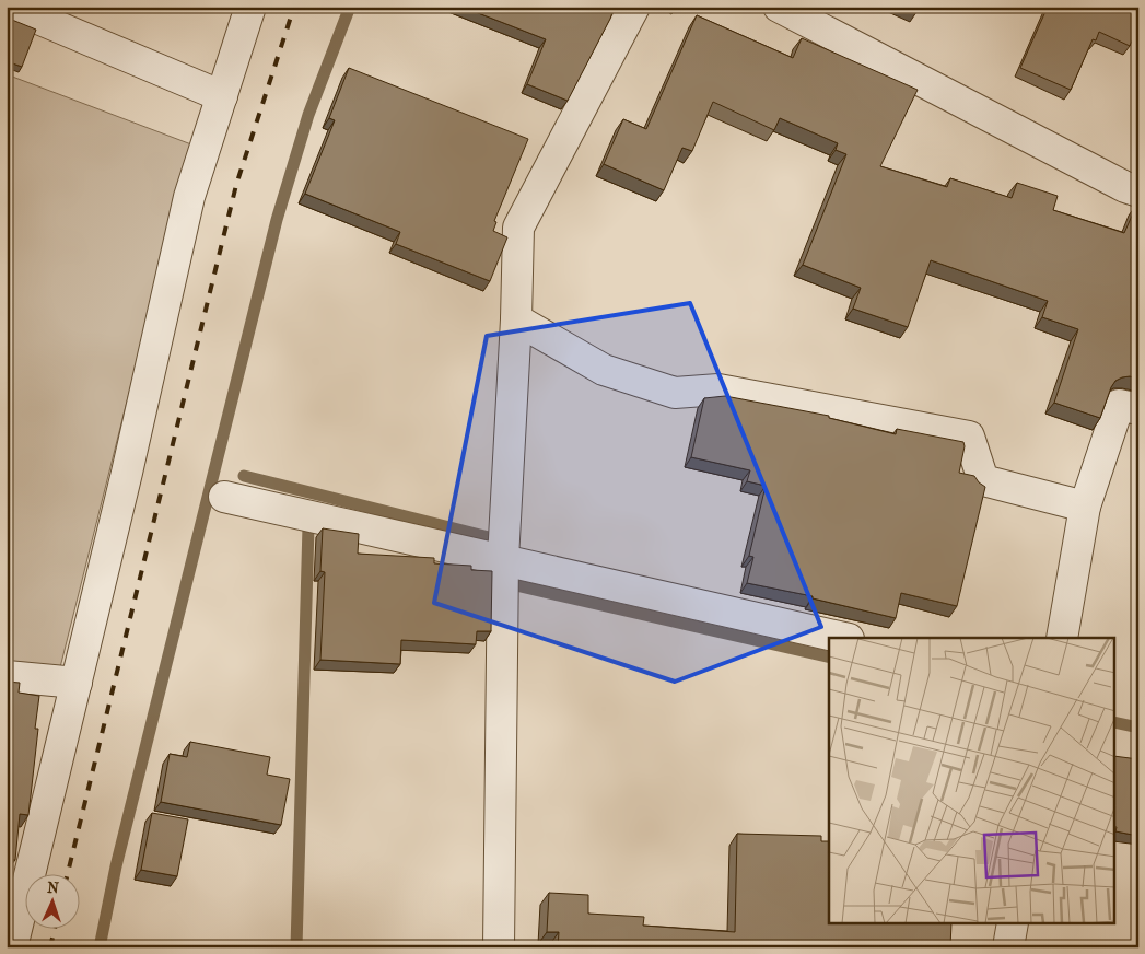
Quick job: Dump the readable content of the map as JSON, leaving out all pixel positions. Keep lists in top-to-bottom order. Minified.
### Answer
{"north":"top"}
